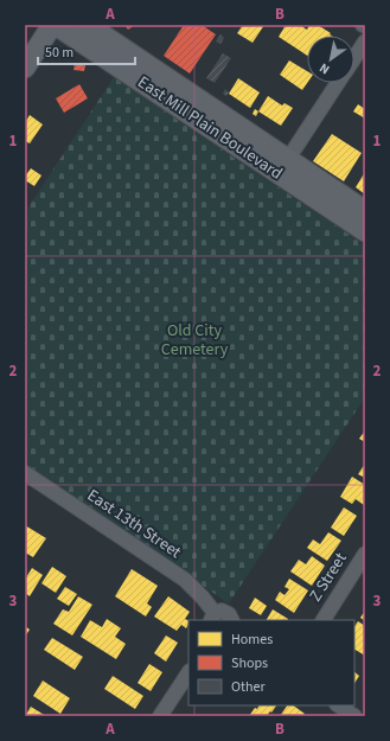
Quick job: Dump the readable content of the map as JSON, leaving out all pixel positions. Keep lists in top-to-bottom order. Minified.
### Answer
{"streets":{"main road":["East Mill Plain Boulevard"],"street":["East 13th Street","Z Street"]},"parks":["Old City Cemetery"],"legend":["Homes","Shops","Other"],"scale_bar":"50 m","north":"bottom left","grid":{"columns":["A","B"],"rows":["1","2","3"]}}
